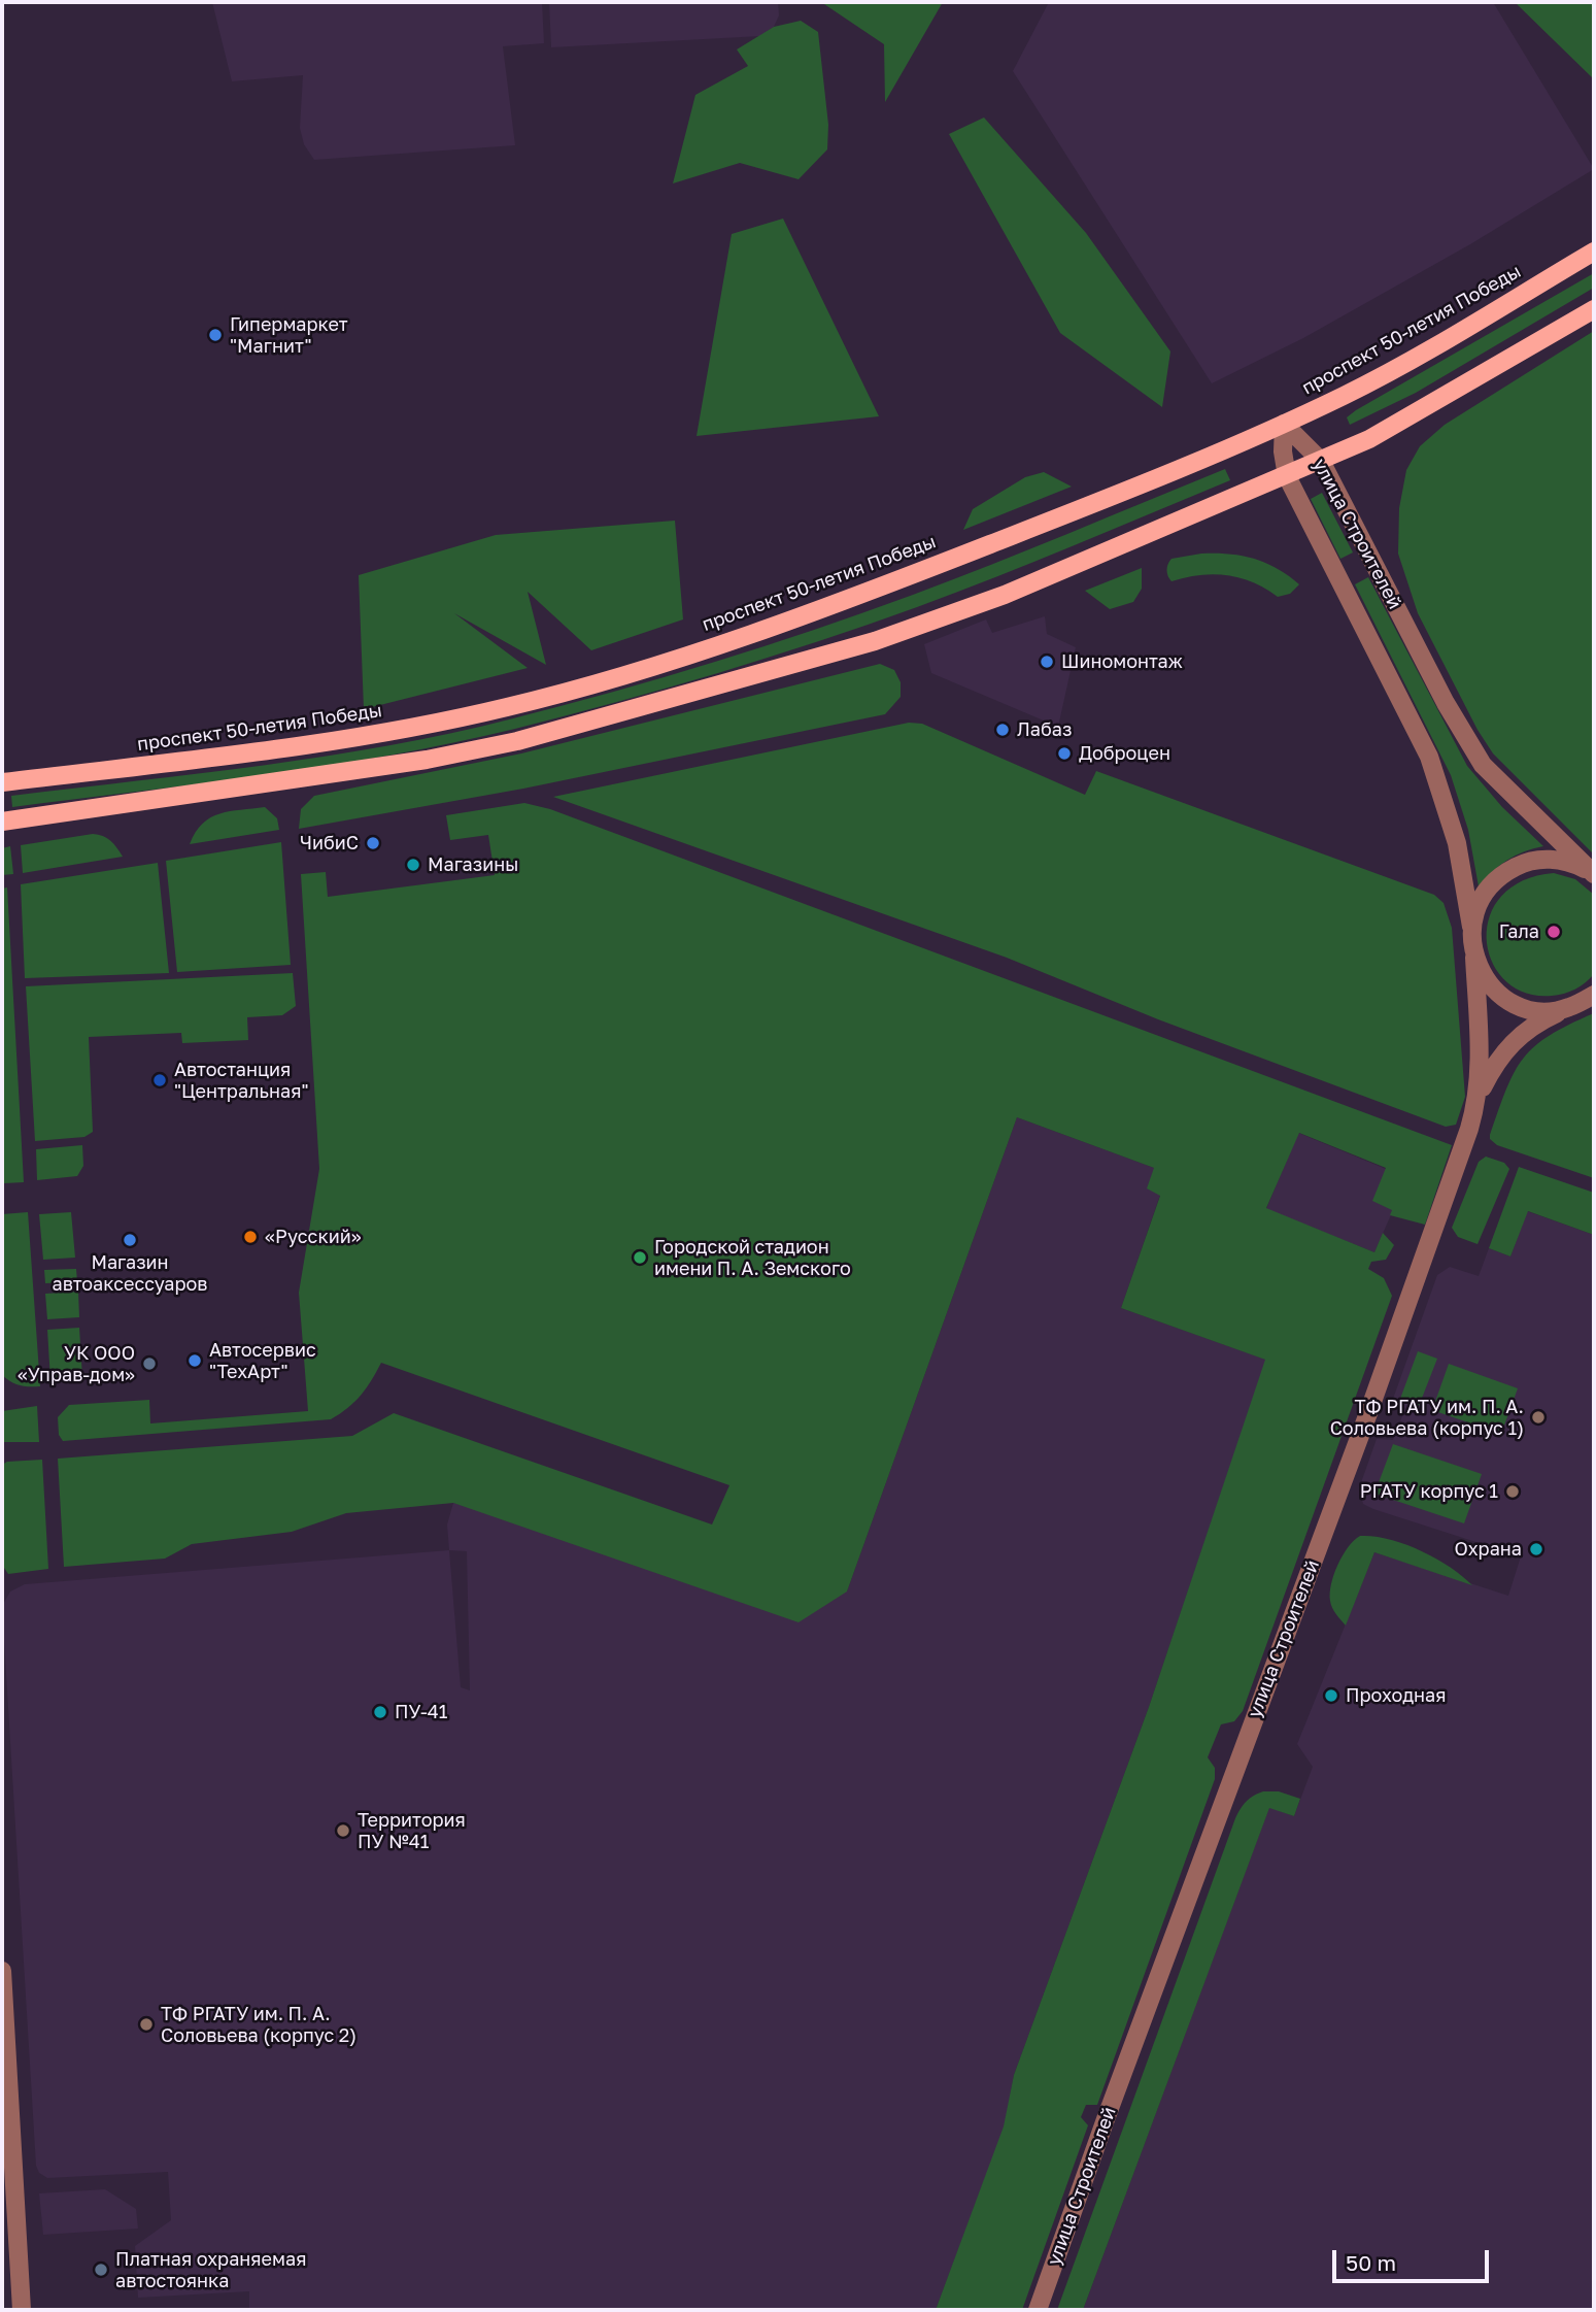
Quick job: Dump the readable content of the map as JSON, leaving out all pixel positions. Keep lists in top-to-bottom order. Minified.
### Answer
{"streets":{"main road":["проспект 50-летия Победы"],"street":["улица Строителей"]},"crossings":[["проспект 50-летия Победы","улица Строителей"]],"places":["Гипермаркет \"Магнит\"","Шиномонтаж","Лабаз","Доброцен","ЧибиС","Магазины","Гала","Автостанция \"Центральная\"","«Русский»","Магазин автоаксессуаров","Городской стадион имени П. А. Земского","Автосервис \"ТехАрт\"","УК ООО «Управ-дом»","ТФ РГАТУ им. П. А. Соловьева (корпус 1)","РГАТУ корпус 1","Охрана","Проходная","ПУ-41","Территория ПУ №41","ТФ РГАТУ им. П. А. Соловьева (корпус 2)","Платная охраняемая автостоянка"],"scale_bar":"50 m"}
